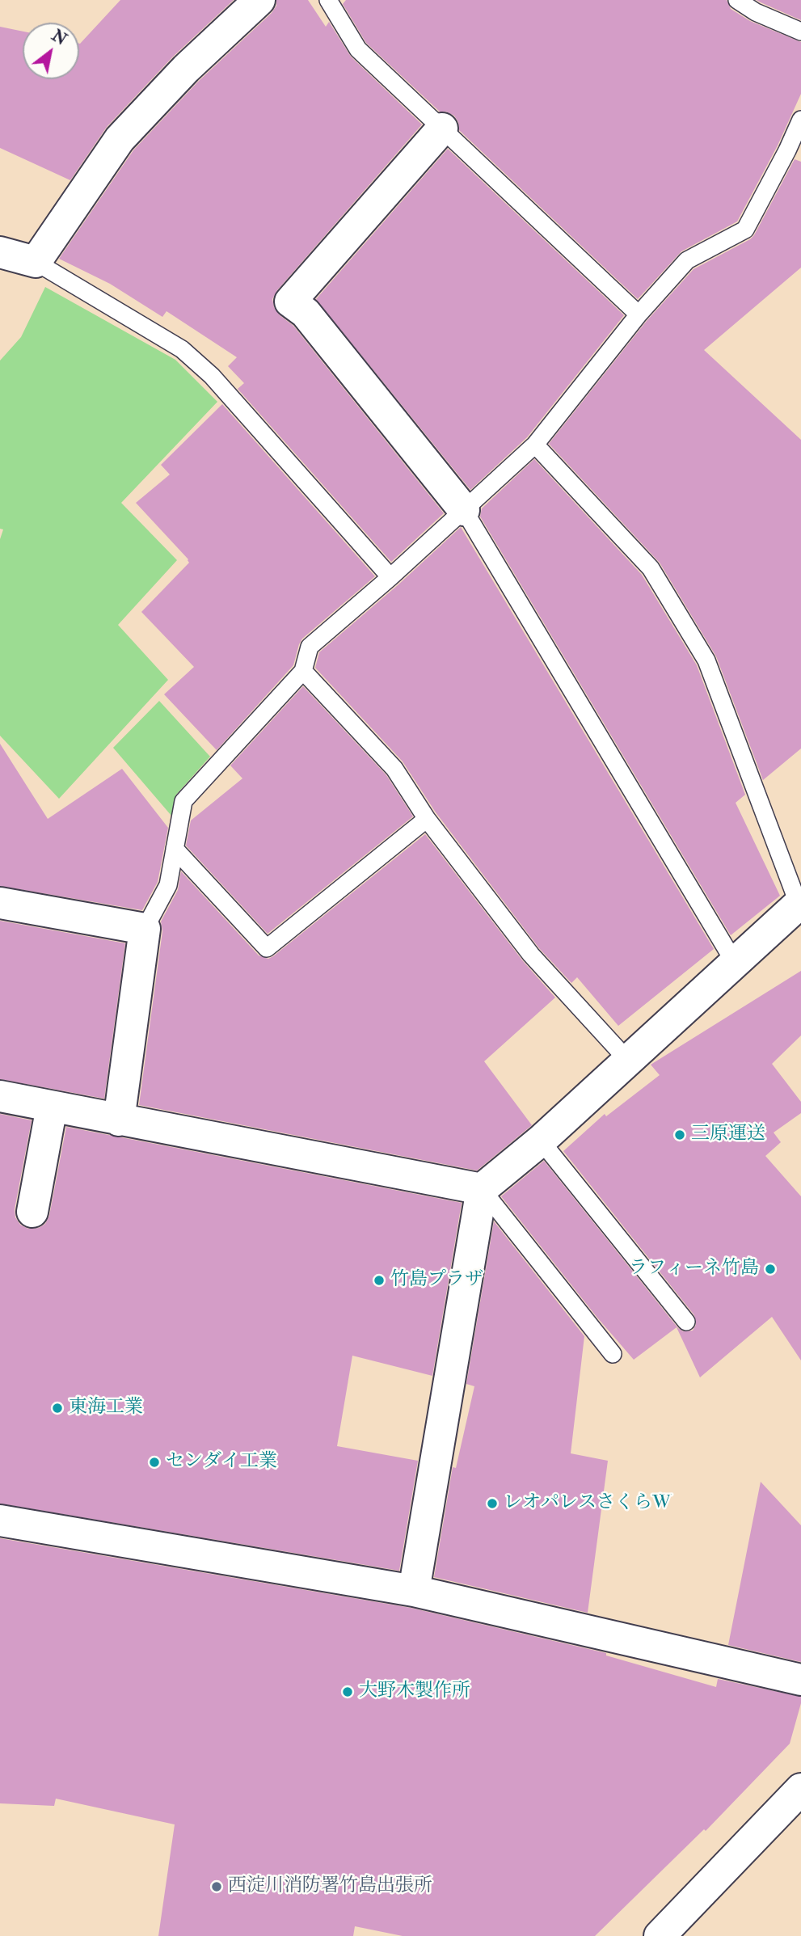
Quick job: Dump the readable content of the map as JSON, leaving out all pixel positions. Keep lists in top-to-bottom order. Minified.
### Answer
{"places":["三原運送","ラフィーネ竹島","竹島プラザ","東海工業","センダイ工業","レオパレスさくらW","大野木製作所","西淀川消防署竹島出張所"],"north":"top right"}
